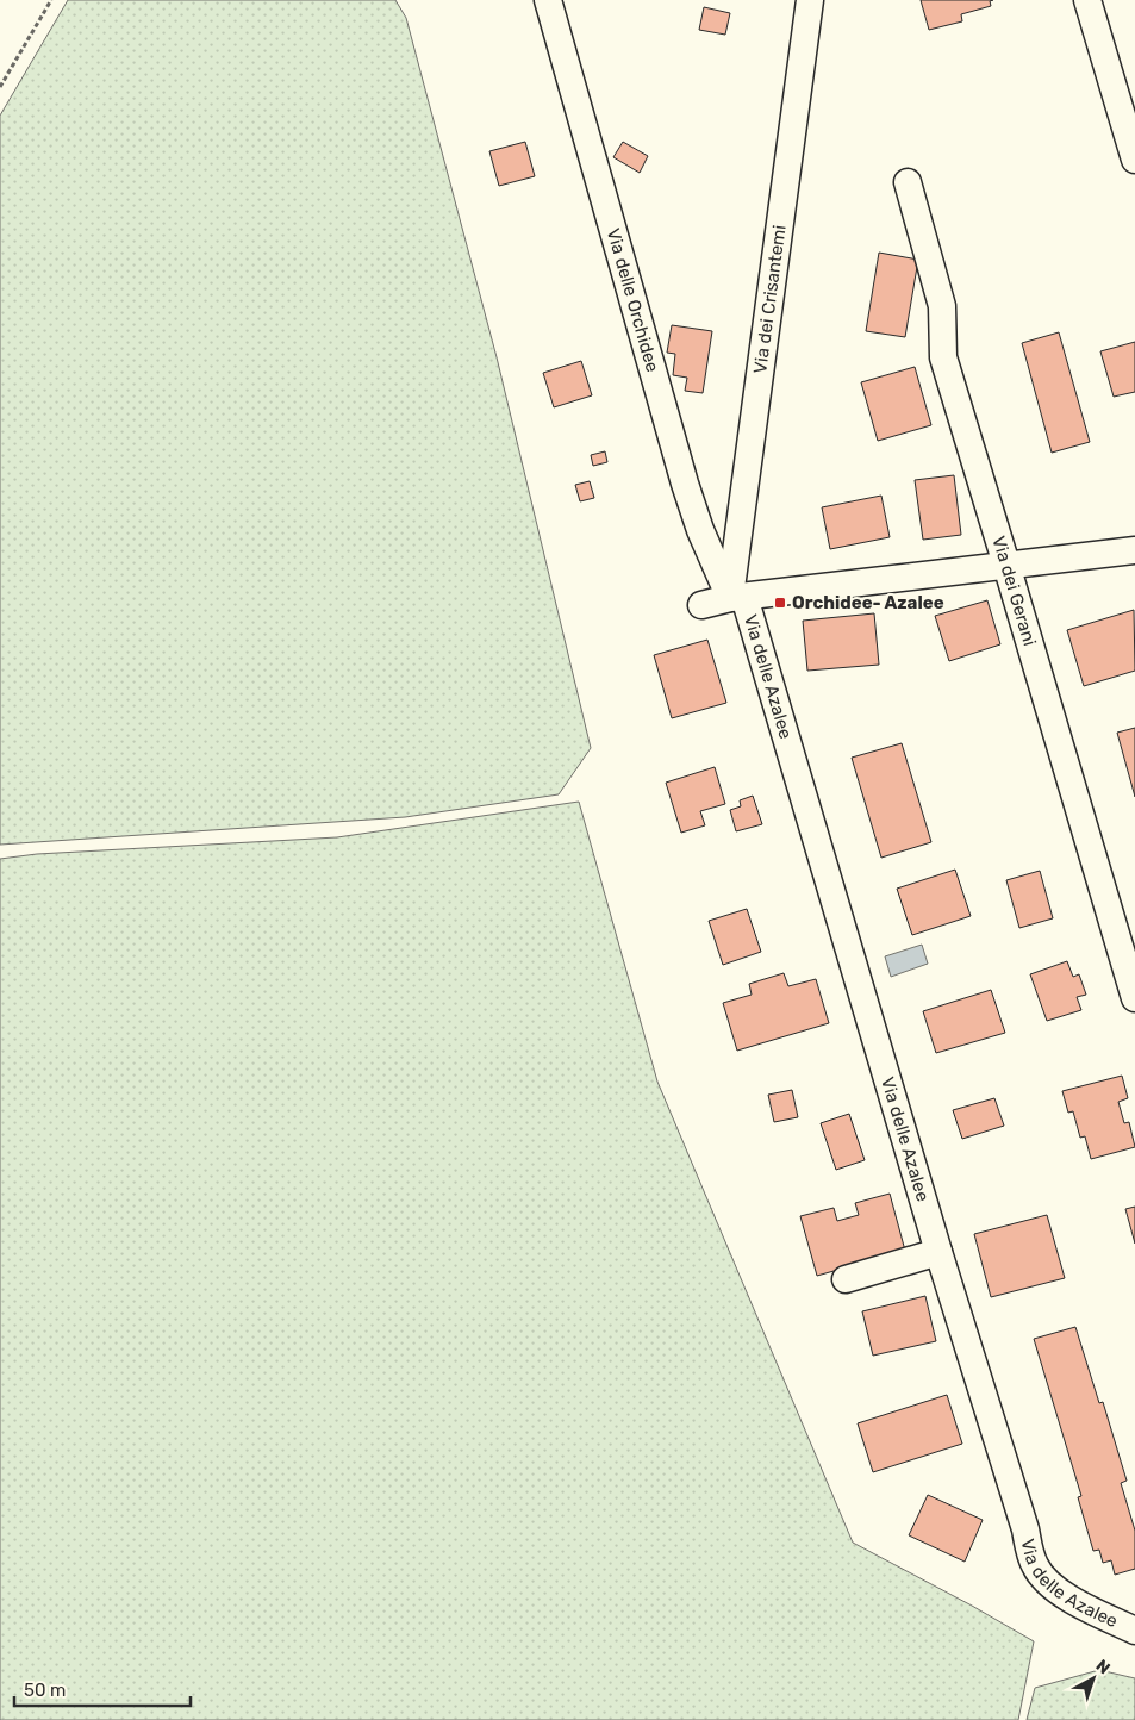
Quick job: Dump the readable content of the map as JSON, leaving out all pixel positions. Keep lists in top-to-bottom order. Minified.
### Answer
{"streets":{"street":["Via dei Crisantemi","Via delle Orchidee","Via dei Gerani","Via delle Azalee"]},"crossings":[["Via dei Crisantemi","Via delle Orchidee"],["Via dei Crisantemi","Via delle Azalee"],["Via delle Orchidee","Via delle Azalee"]],"places":{"transit":["Orchidee- Azalee"]},"scale_bar":"50 m","north":"top right"}
